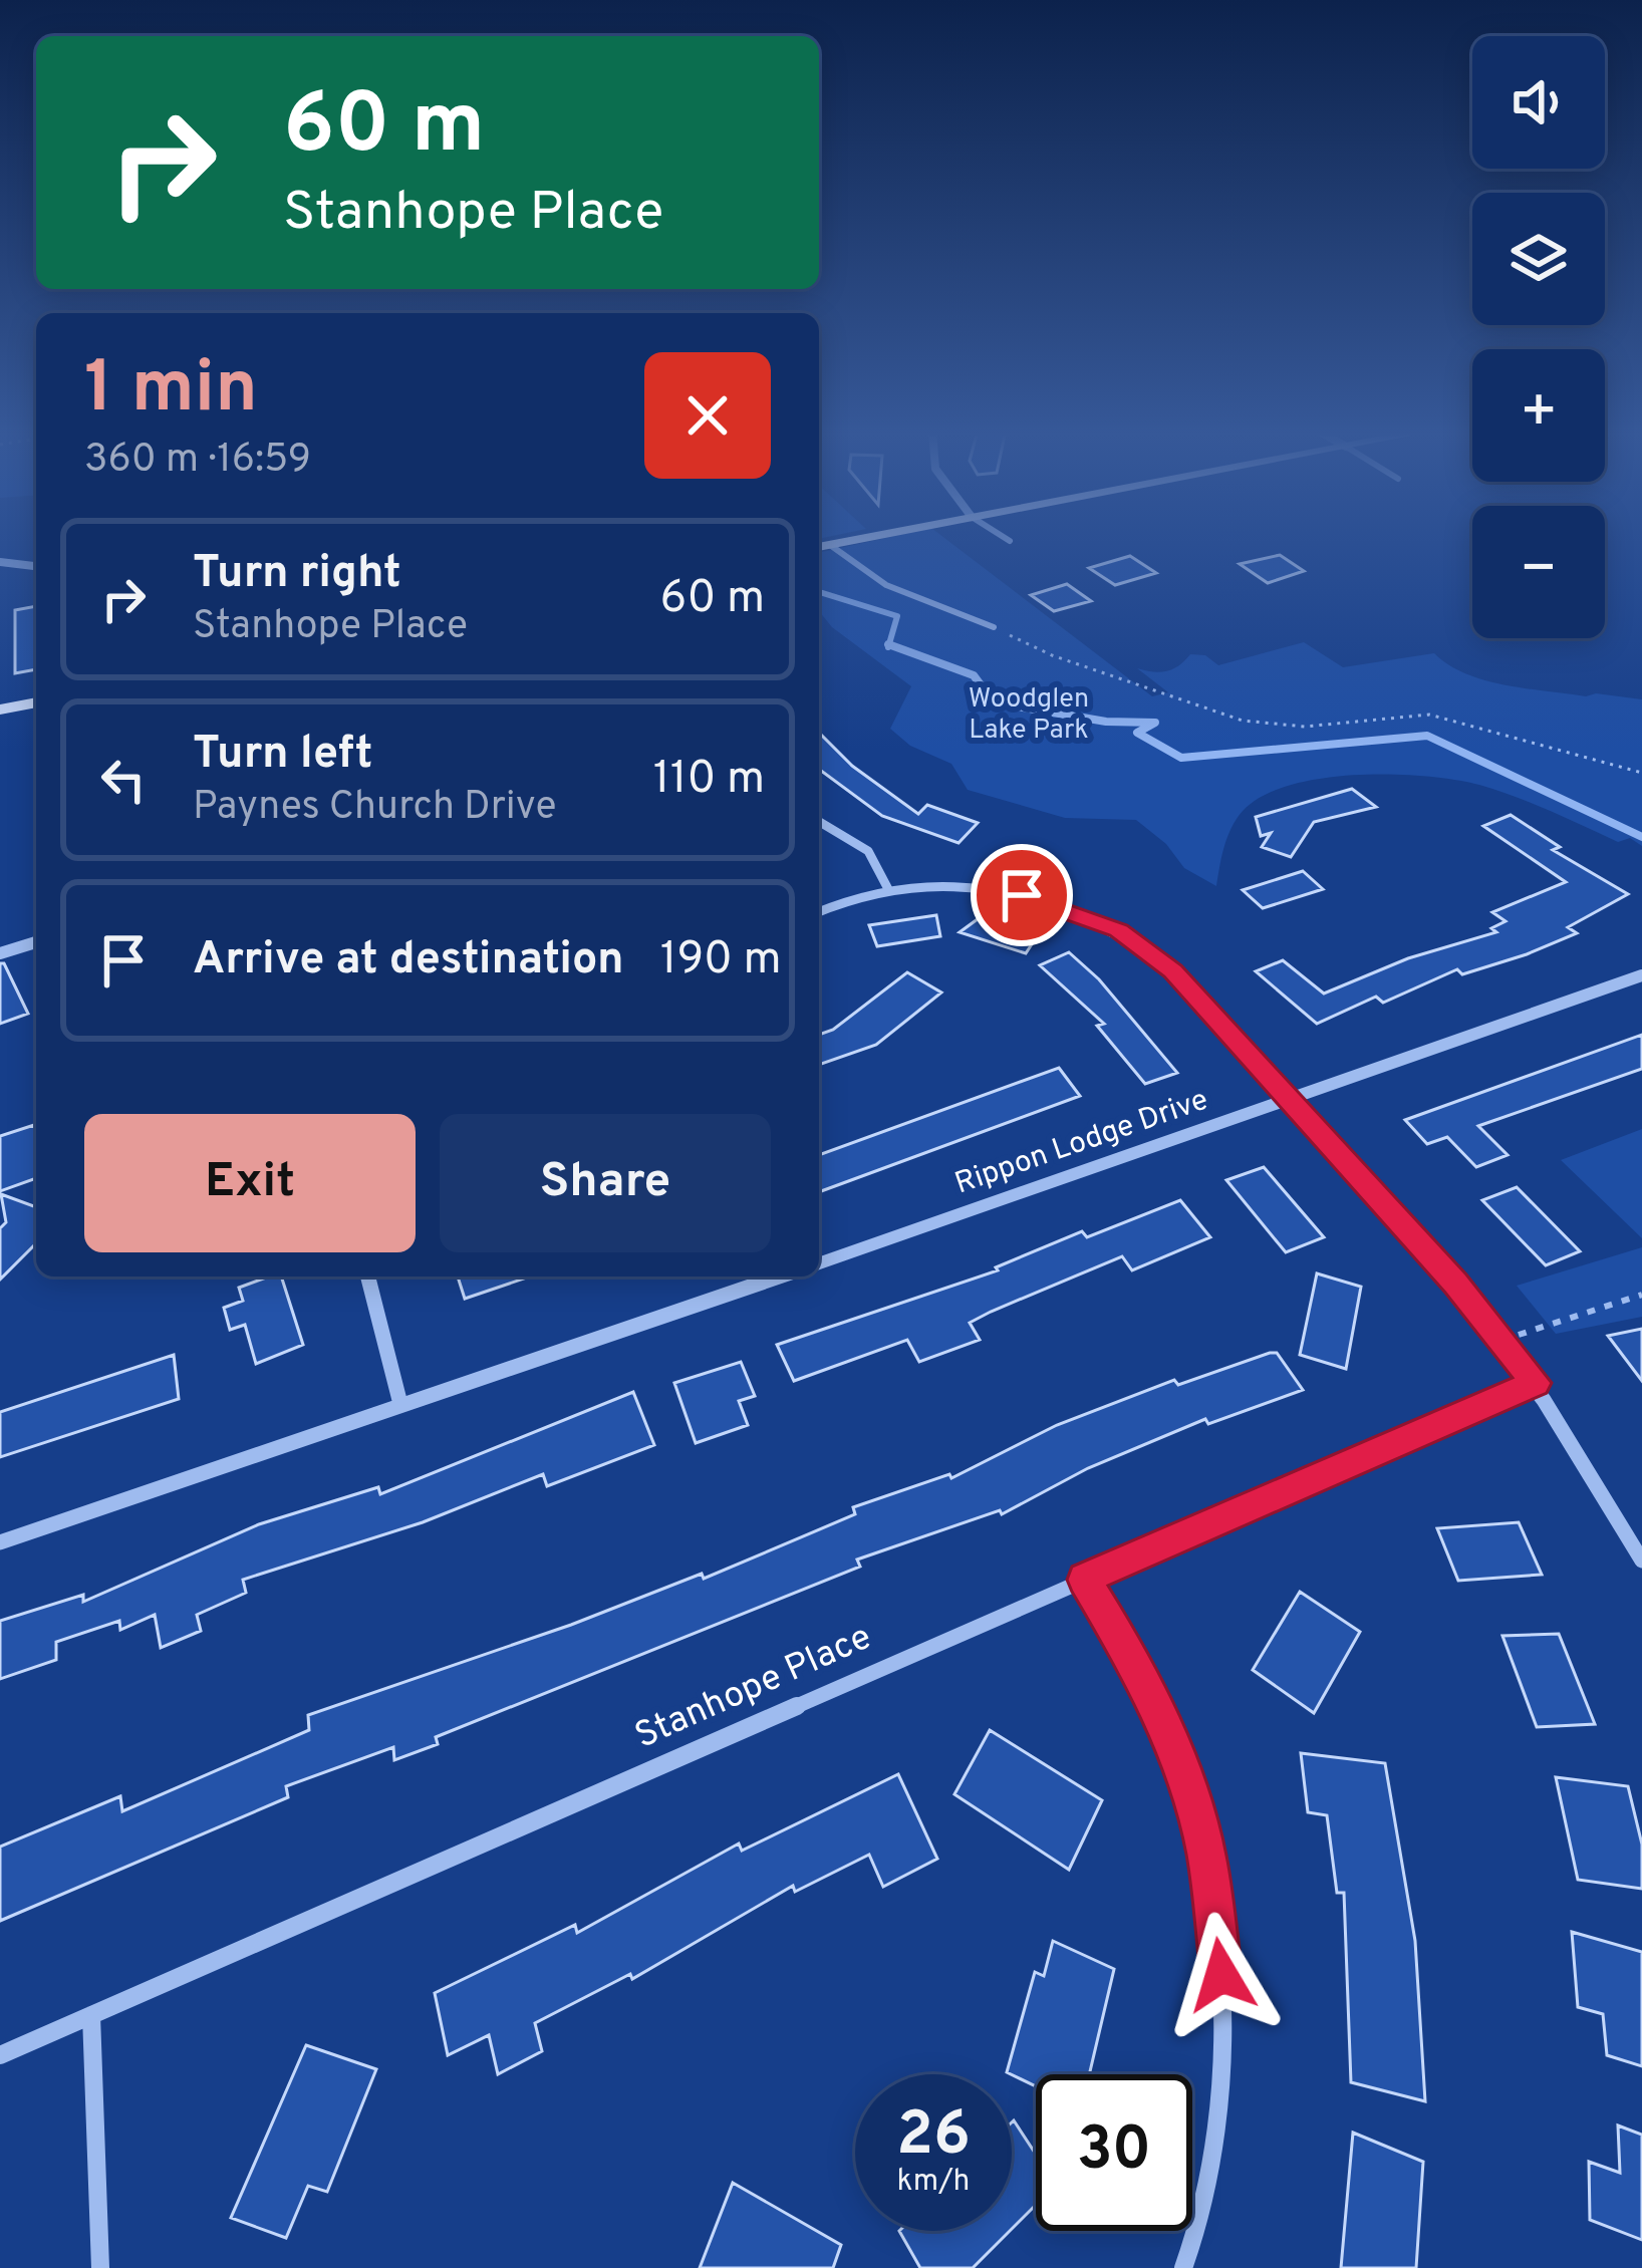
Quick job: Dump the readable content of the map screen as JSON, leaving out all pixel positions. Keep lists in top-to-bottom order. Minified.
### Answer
{"streets":{"street":["Rippon Lodge Drive","Stanhope Place"]},"parks":["Woodglen Lake Park"],"page":{"map_buttons":["+","−"],"turn":["60 m","Stanhope Place"],"heading":["1 min","360 m · 16:59"],"list":[{"name":"Turn right","note":"Stanhope Place","value":"60 m"},{"name":"Turn left","note":"Paynes Church Drive","value":"110 m"},{"name":"Arrive at destination","value":"190 m"}],"buttons":["Exit","Share"],"speed":"26 km/h","limit":"30"}}
